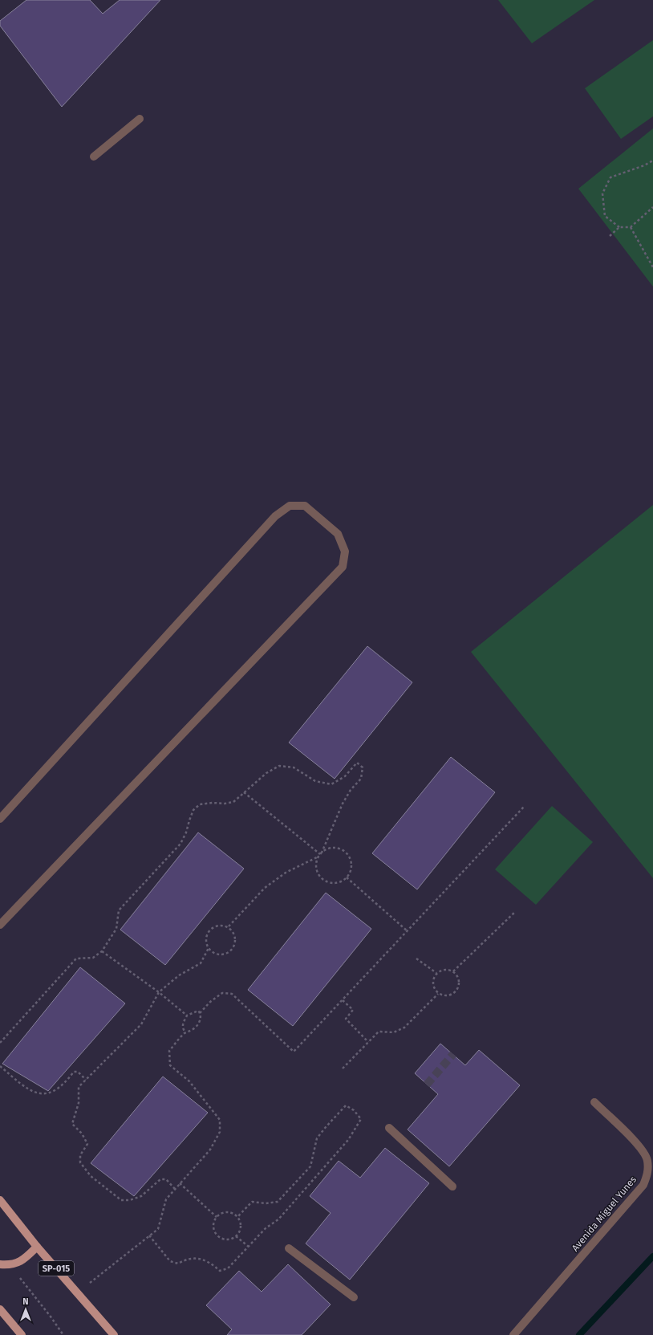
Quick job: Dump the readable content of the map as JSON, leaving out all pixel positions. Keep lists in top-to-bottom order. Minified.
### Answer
{"streets":{"main road":["SP-015"],"street":["Avenida Miguel Yunes"]},"north":"top"}
